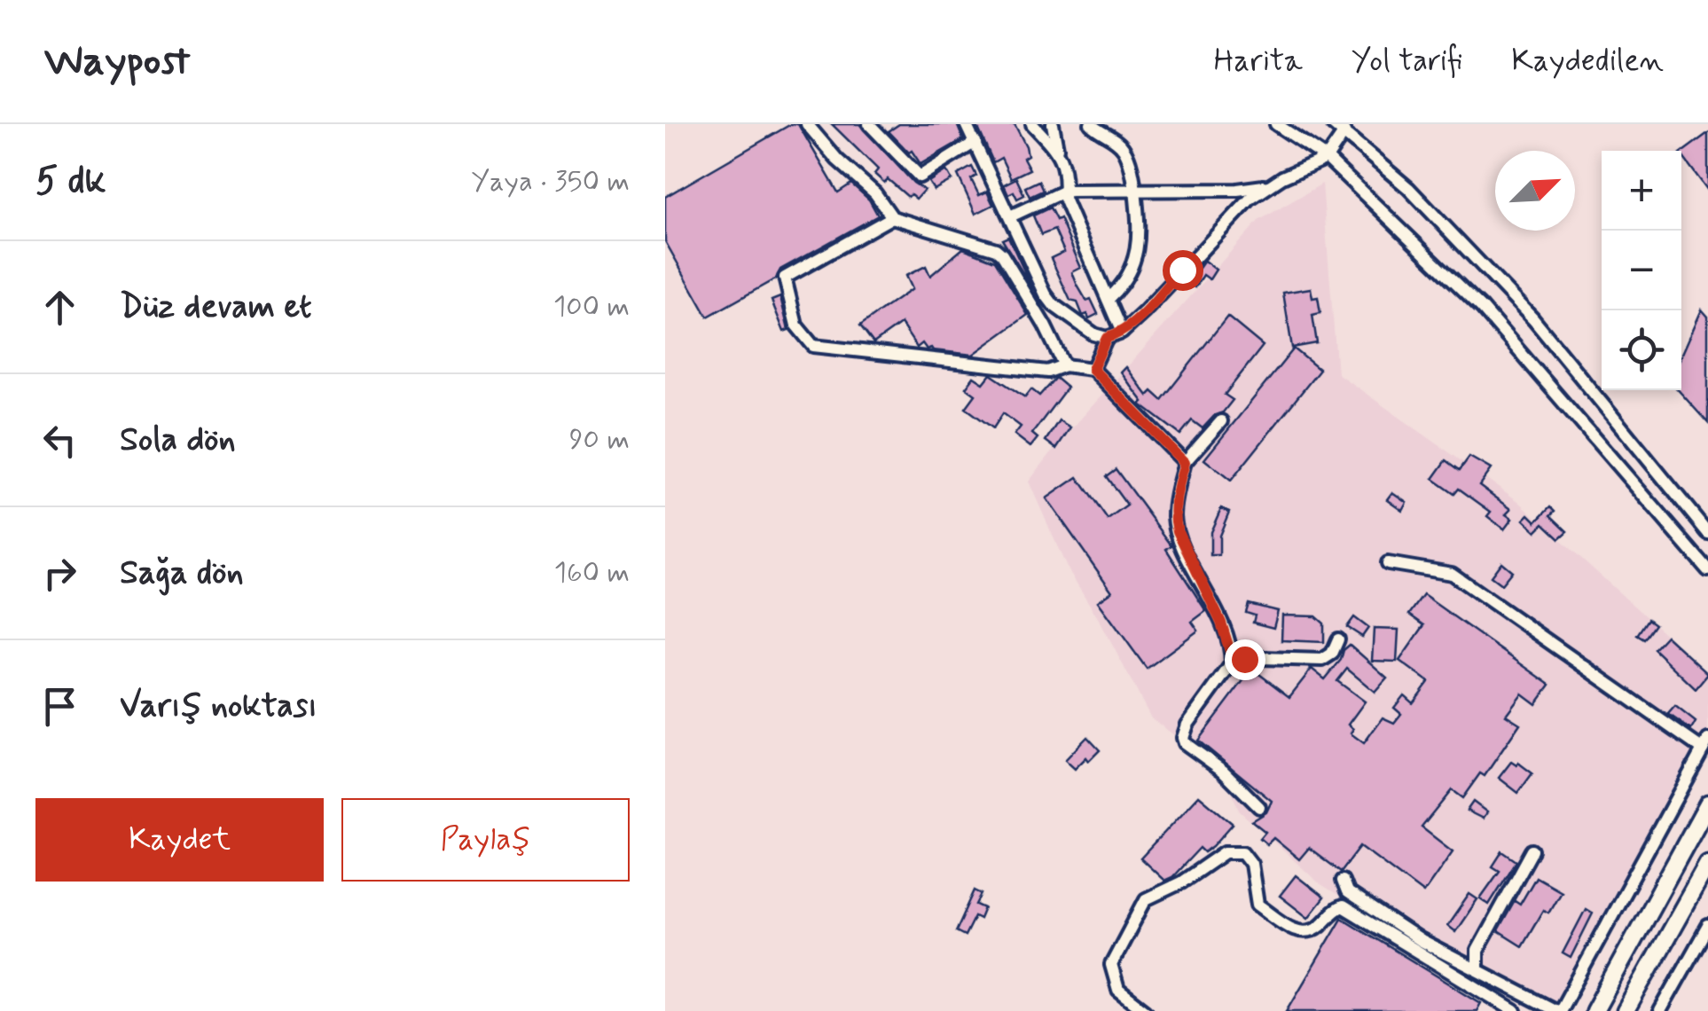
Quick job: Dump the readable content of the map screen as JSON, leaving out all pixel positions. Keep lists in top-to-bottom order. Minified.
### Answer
{"north":"top right","page":{"header":"Waypost","nav":["Harita","Yol tarifi","Kaydedilen"],"heading":["5 dk","Yaya · 350 m"],"map_buttons":["+","−"],"list":[["Düz devam et","100 m"],["Sola dön","90 m"],["Sağa dön","160 m"],"Varış noktası"],"buttons":["Kaydet","Paylaş"]}}
